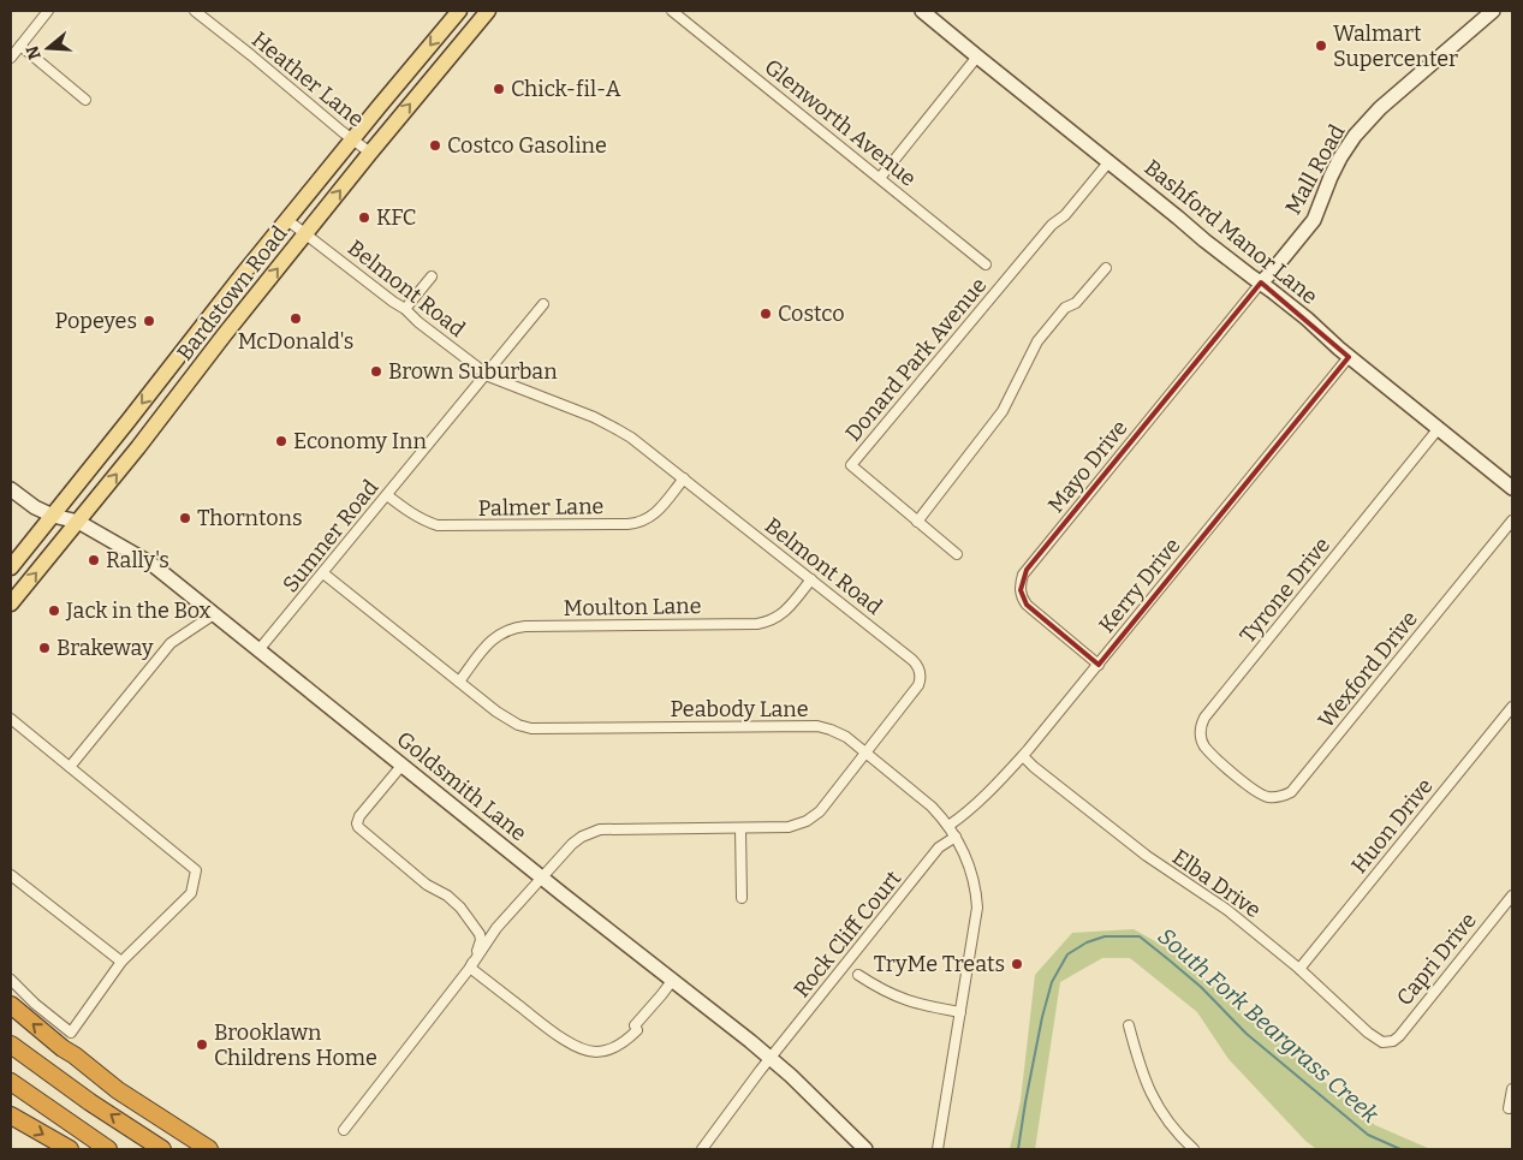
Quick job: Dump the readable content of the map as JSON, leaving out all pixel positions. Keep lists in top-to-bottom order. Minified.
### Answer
{"streets":{"main road":["Bardstown Road"],"street":["Heather Lane","Glenworth Avenue","Mall Road","Bashford Manor Lane","Belmont Road","Donard Park Avenue","Mayo Drive","Palmer Lane","Sumner Road","Kerry Drive","Tyrone Drive","Moulton Lane","Wexford Drive","Peabody Lane","Goldsmith Lane","Huon Drive","Elba Drive","Rock Cliff Court","Capri Drive"]},"crossings":[["Heather Lane","Bardstown Road"],["Mall Road","Bashford Manor Lane"],["Mall Road","Mayo Drive"],["Bashford Manor Lane","Donard Park Avenue"],["Bashford Manor Lane","Mayo Drive"],["Bashford Manor Lane","Kerry Drive"],["Bashford Manor Lane","Tyrone Drive"],["Belmont Road","Bardstown Road"],["Belmont Road","Palmer Lane"],["Belmont Road","Sumner Road"],["Belmont Road","Moulton Lane"],["Belmont Road","Peabody Lane"],["Belmont Road","Goldsmith Lane"],["Bardstown Road","Goldsmith Lane"],["Mayo Drive","Kerry Drive"],["Palmer Lane","Sumner Road"],["Sumner Road","Peabody Lane"],["Sumner Road","Goldsmith Lane"],["Kerry Drive","Peabody Lane"],["Kerry Drive","Elba Drive"],["Tyrone Drive","Wexford Drive"],["Moulton Lane","Peabody Lane"],["Peabody Lane","Rock Cliff Court"],["Goldsmith Lane","Rock Cliff Court"],["Huon Drive","Elba Drive"],["Elba Drive","Capri Drive"]],"water":["South Fork Beargrass Creek"],"places":["Walmart Supercenter","Chick-fil-A","Costco Gasoline","KFC","Costco","McDonald's","Popeyes","Brown Suburban","Economy Inn","Thorntons","Rally's","Jack in the Box","Brakeway","TryMe Treats","Brooklawn Childrens Home"],"north":"left"}
